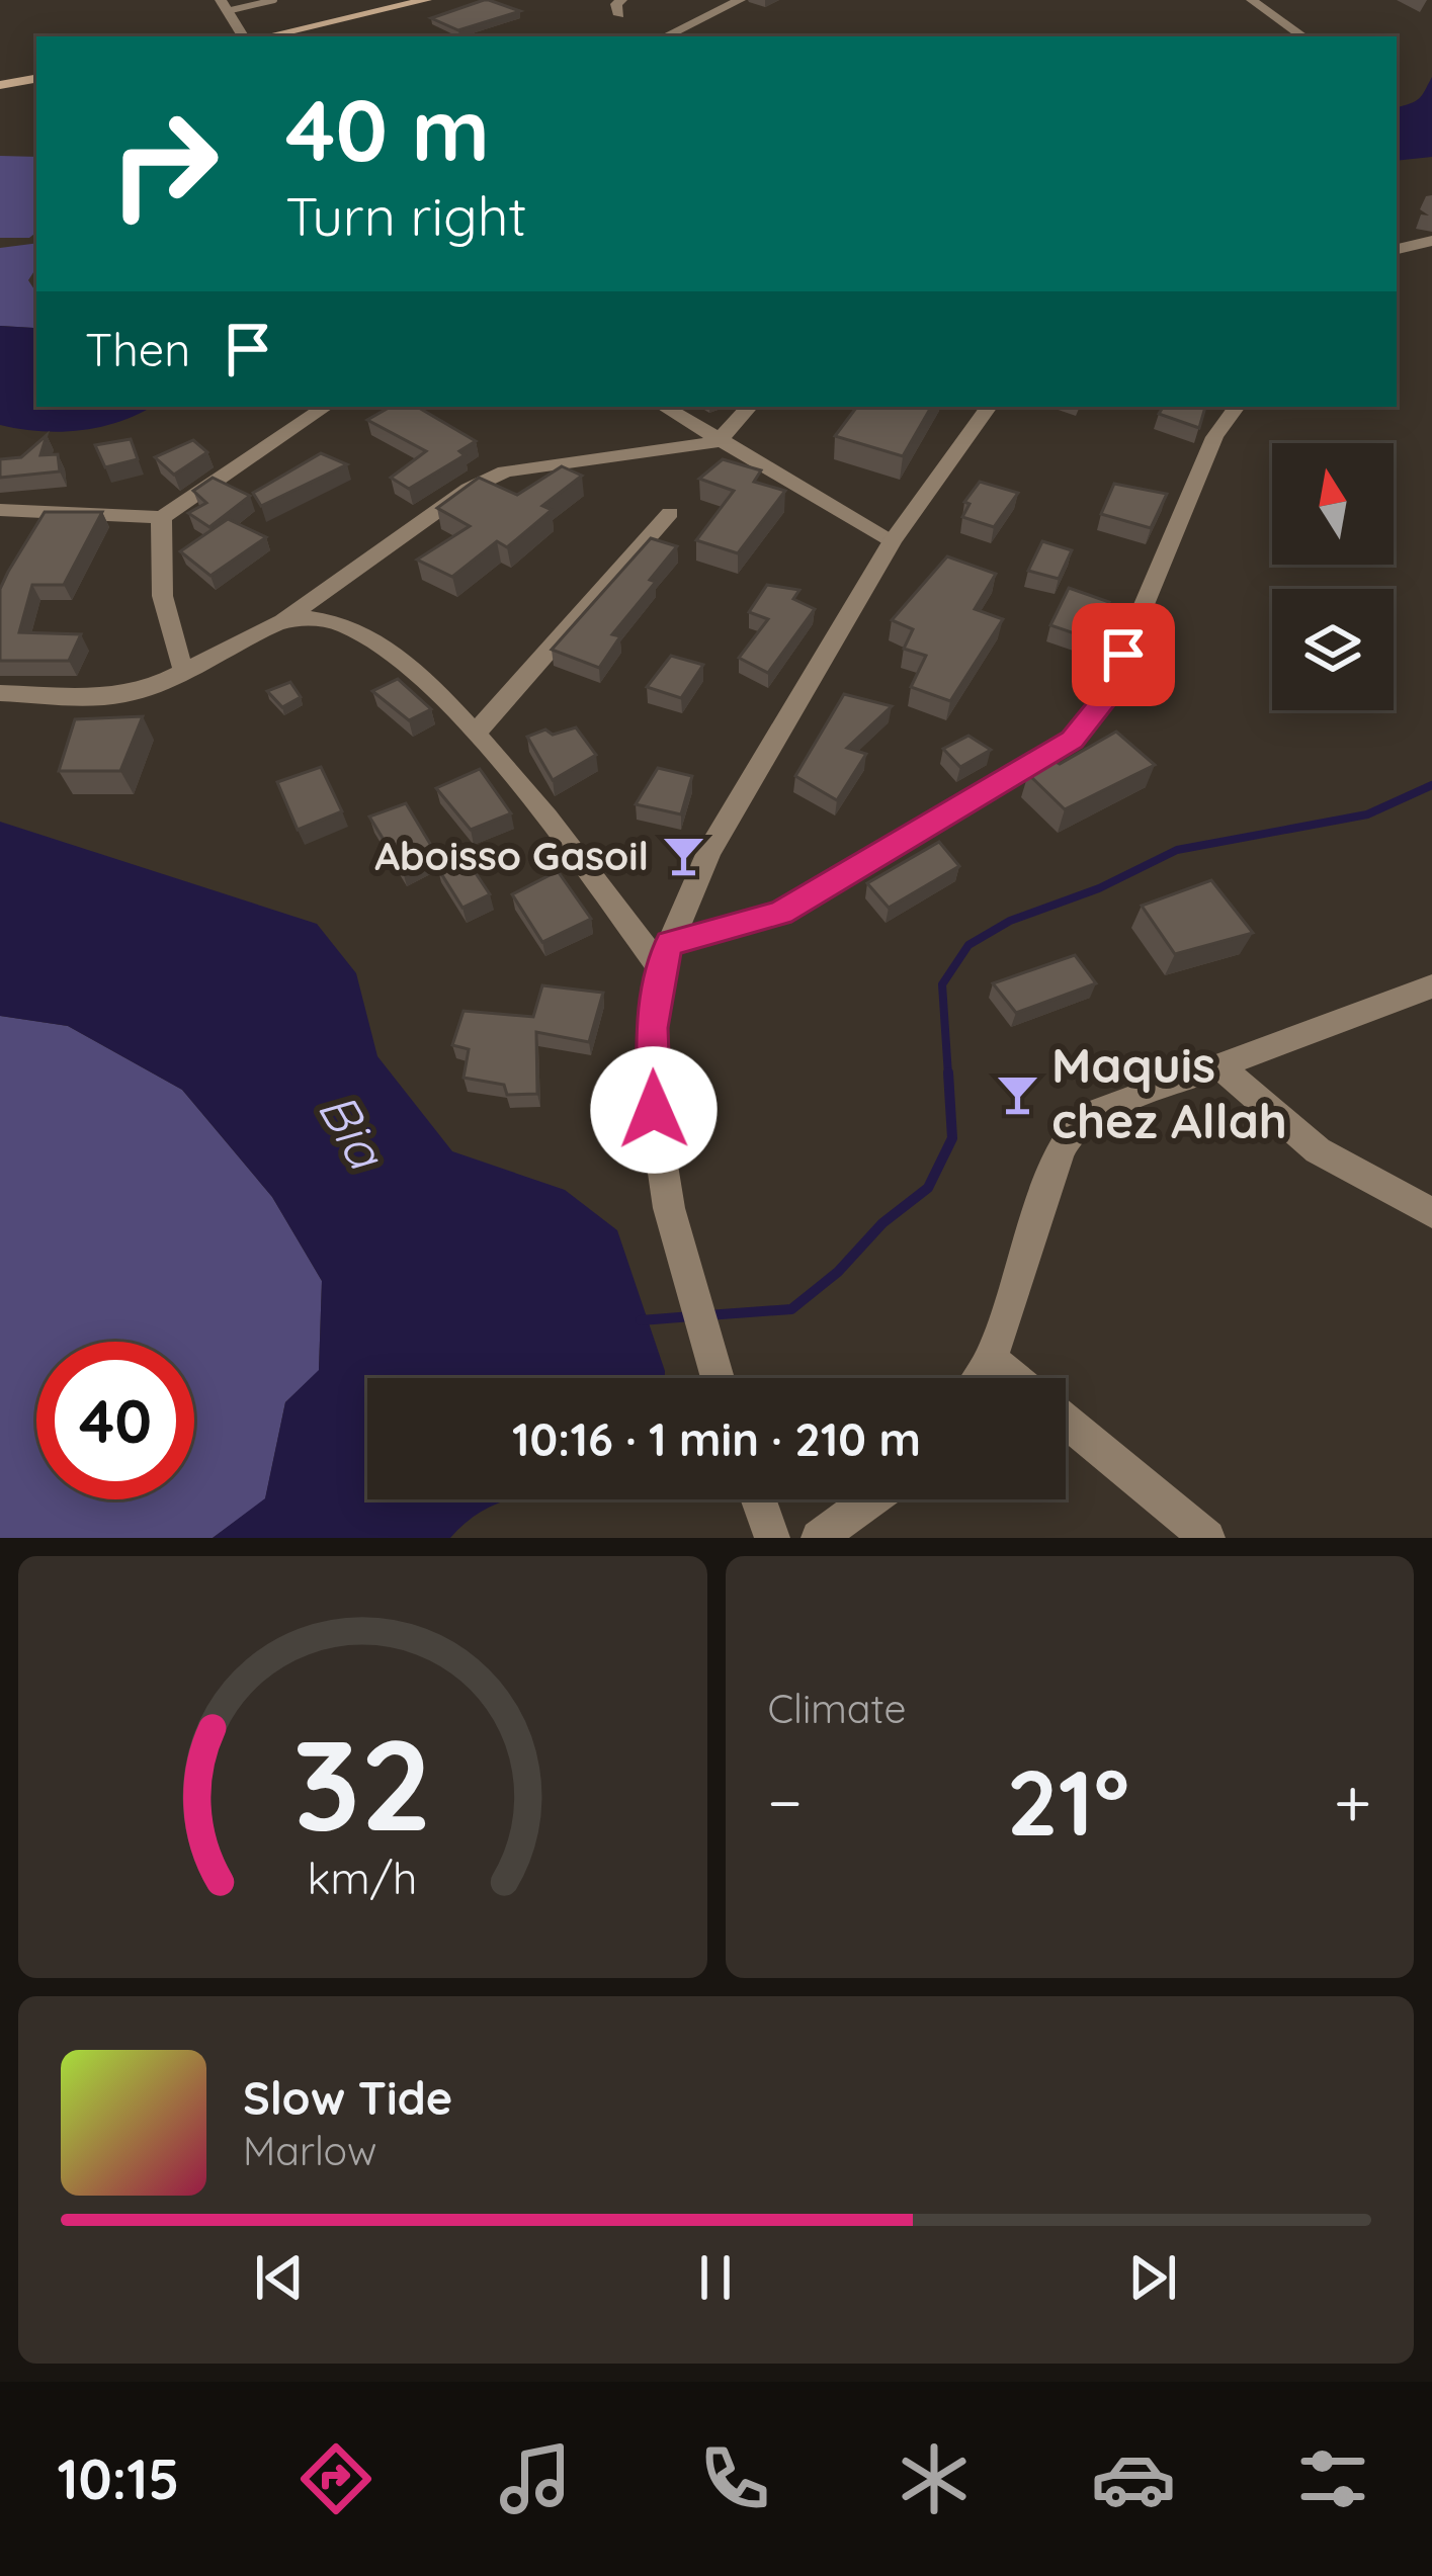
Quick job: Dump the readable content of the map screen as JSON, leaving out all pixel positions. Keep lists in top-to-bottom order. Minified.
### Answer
{"water":["Bia"],"places":{"bar":["Aboisso Gasoil","Maquis chez Allah"]},"north":"top","page":{"turn":["40 m","Turn right"],"then":"Then","limit":"40","trip":"10:16 · 1 min · 210 m","tile":"Climate","heat":["−","21°","+"],"song":["Slow Tide","Marlow"],"tabs":"10:15","gauge":["32","km/h"]}}
